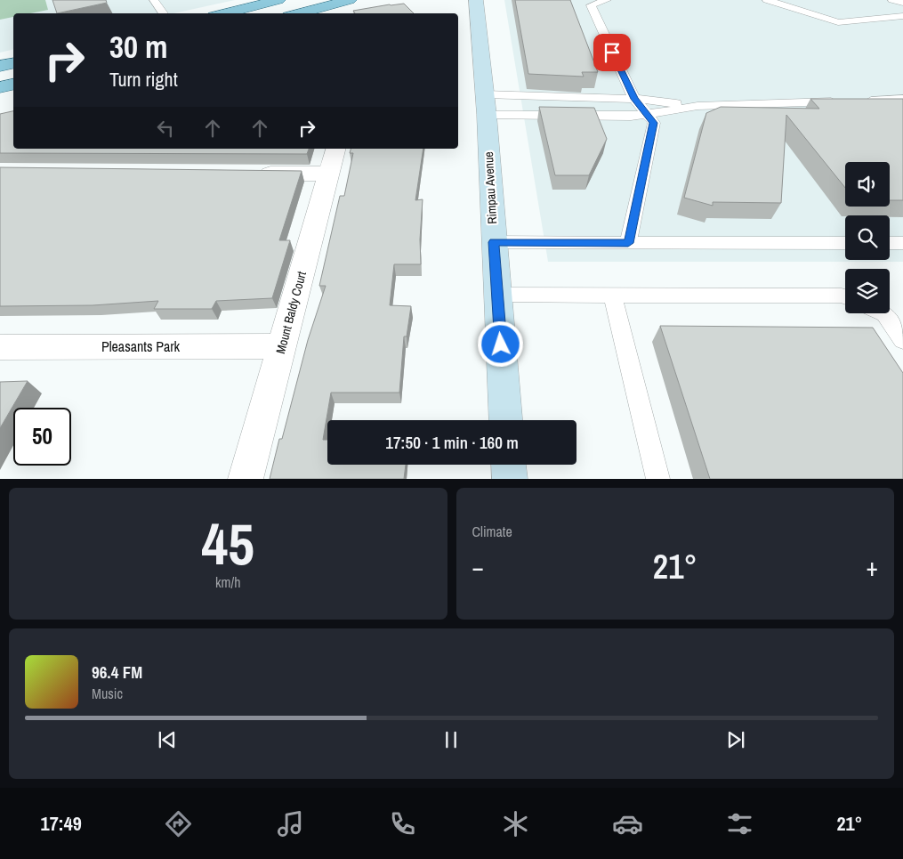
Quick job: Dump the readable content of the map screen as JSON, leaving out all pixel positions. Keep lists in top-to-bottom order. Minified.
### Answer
{"streets":{"main road":["Rimpau Avenue"],"street":["Mount Baldy Court","Pleasants Park"]},"crossings":[["Mount Baldy Court","Pleasants Park"]],"page":{"turn":["30 m","Turn right"],"limit":"50","trip":"17:50 · 1 min · 160 m","tile":[["45","km/h"],"Climate"],"heat":["−","21°","+"],"song":["96.4 FM","Music"],"tabs":["17:49","21°"]}}
